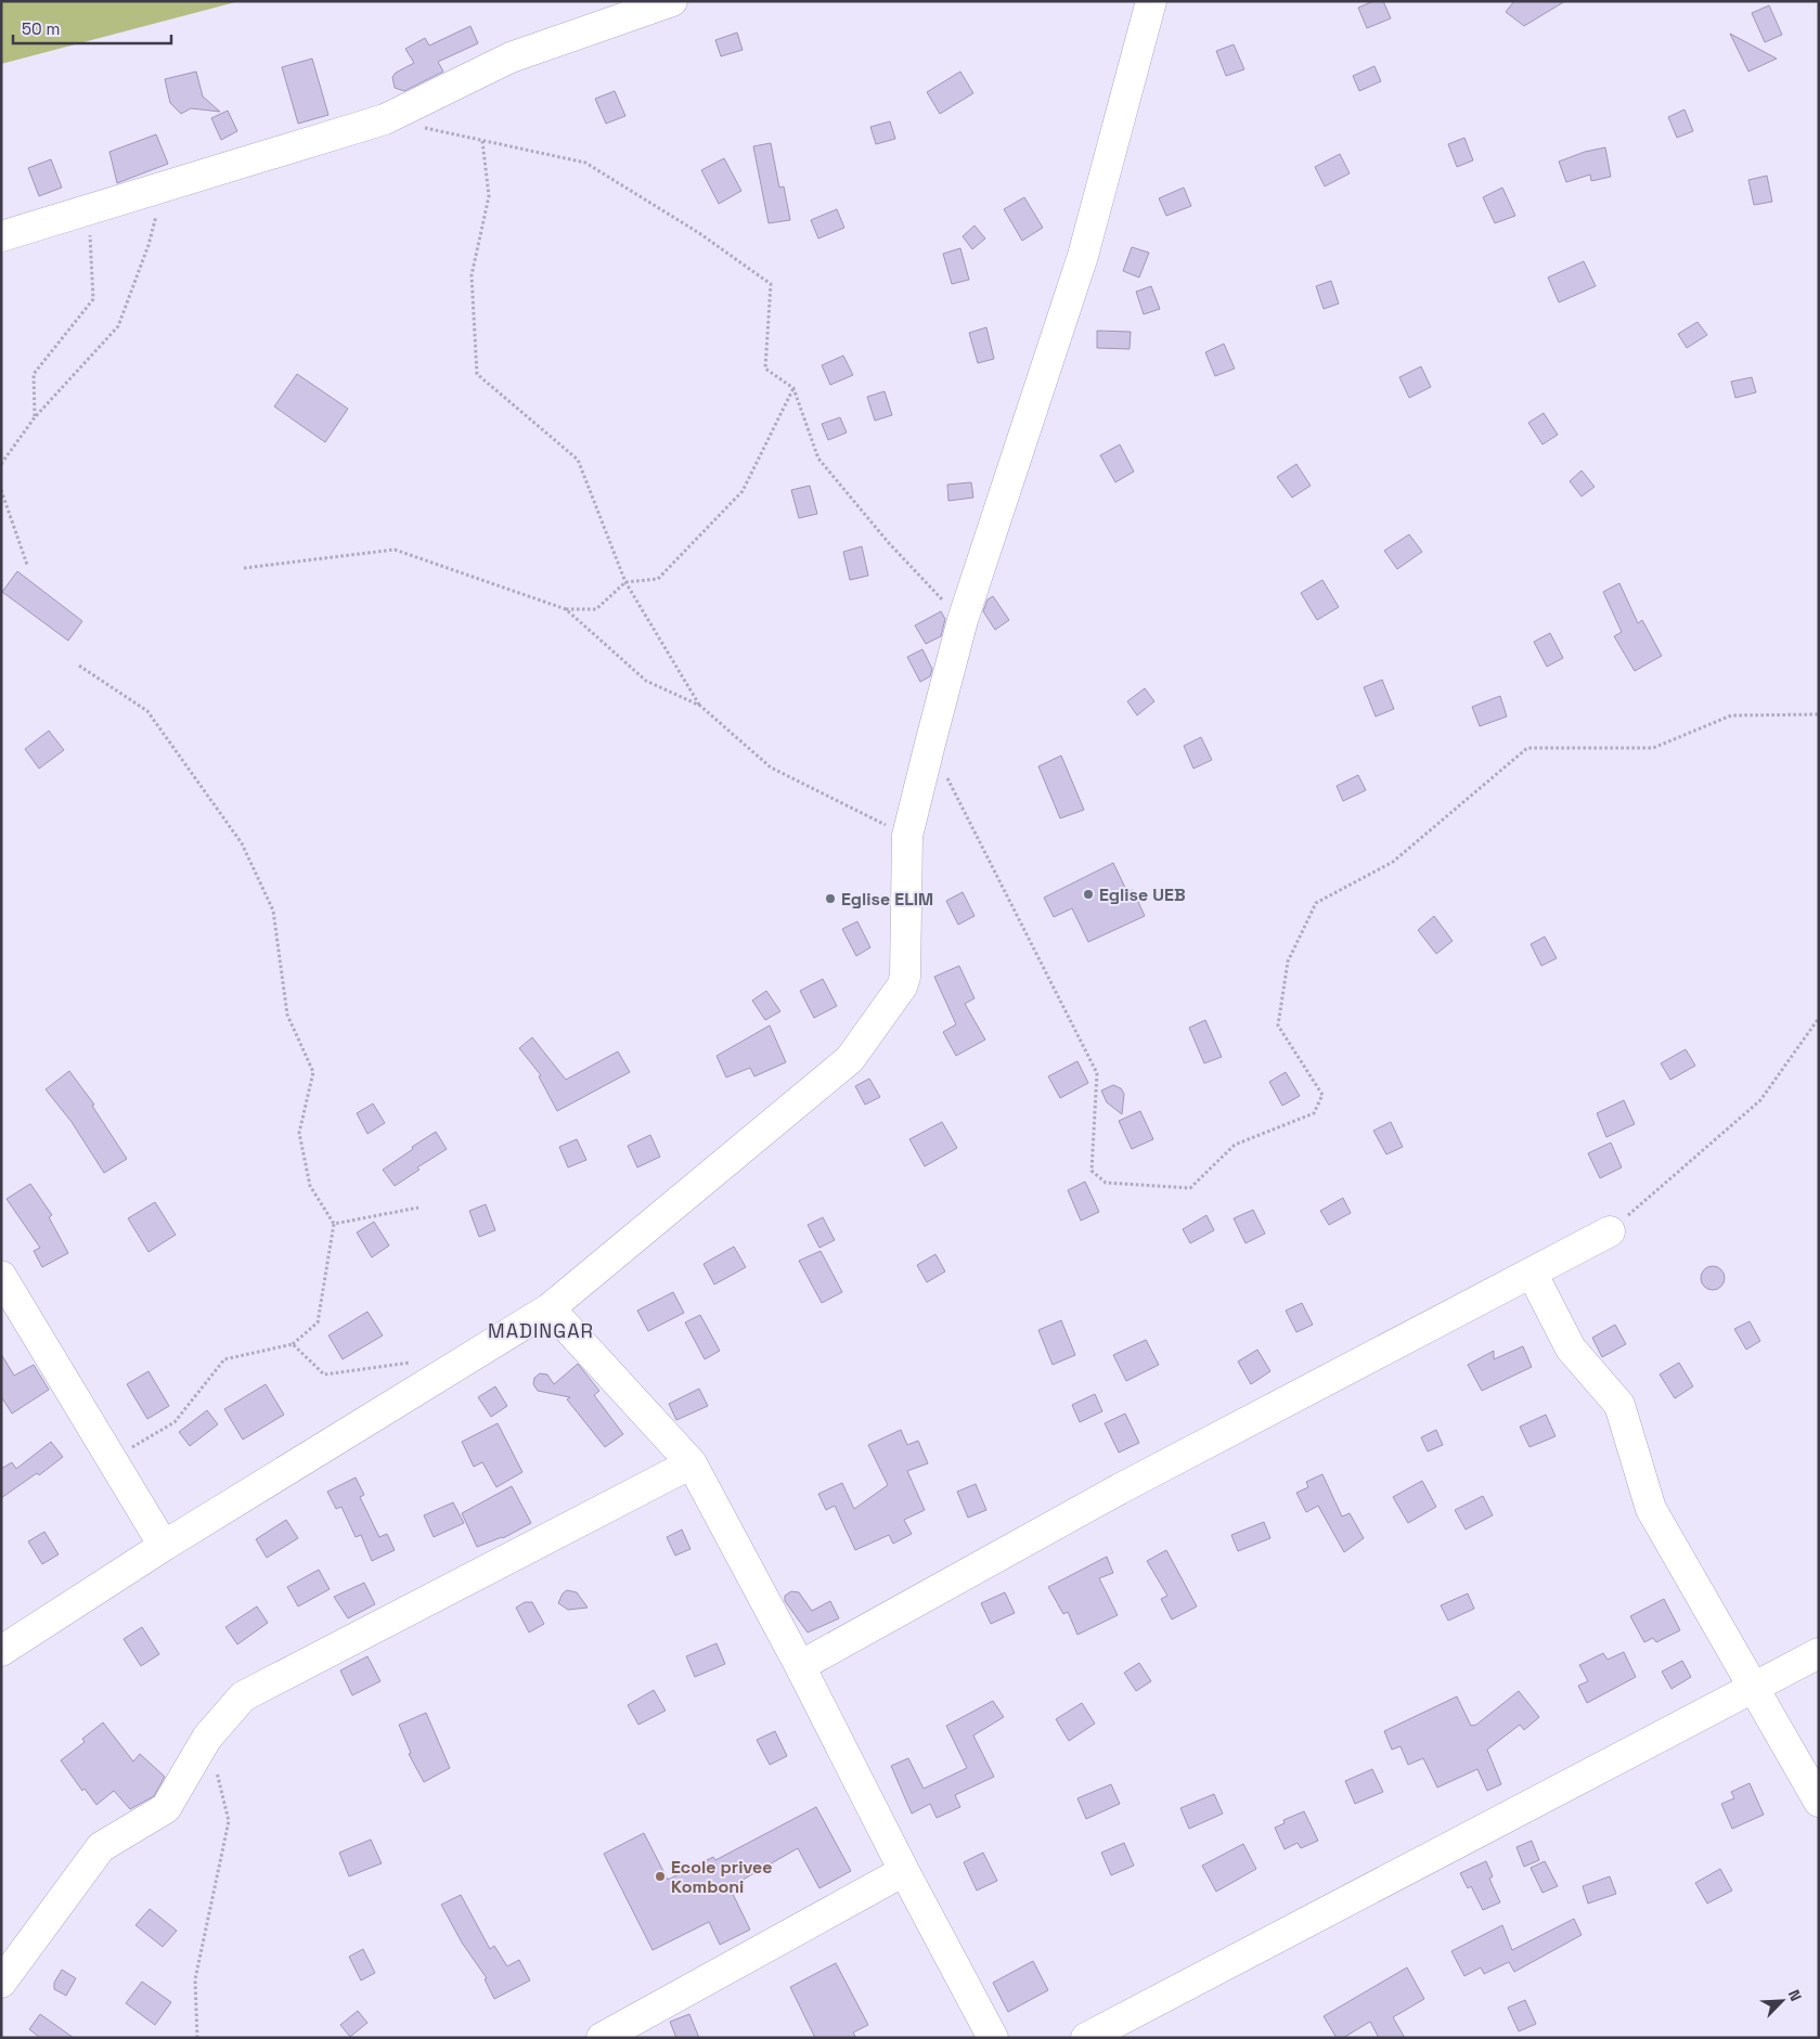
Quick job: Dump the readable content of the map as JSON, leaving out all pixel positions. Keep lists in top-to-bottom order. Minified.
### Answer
{"districts":["MADINGAR"],"places":["Eglise UEB","Eglise ELIM","Ecole privee Komboni"],"scale_bar":"50 m","north":"top right"}
